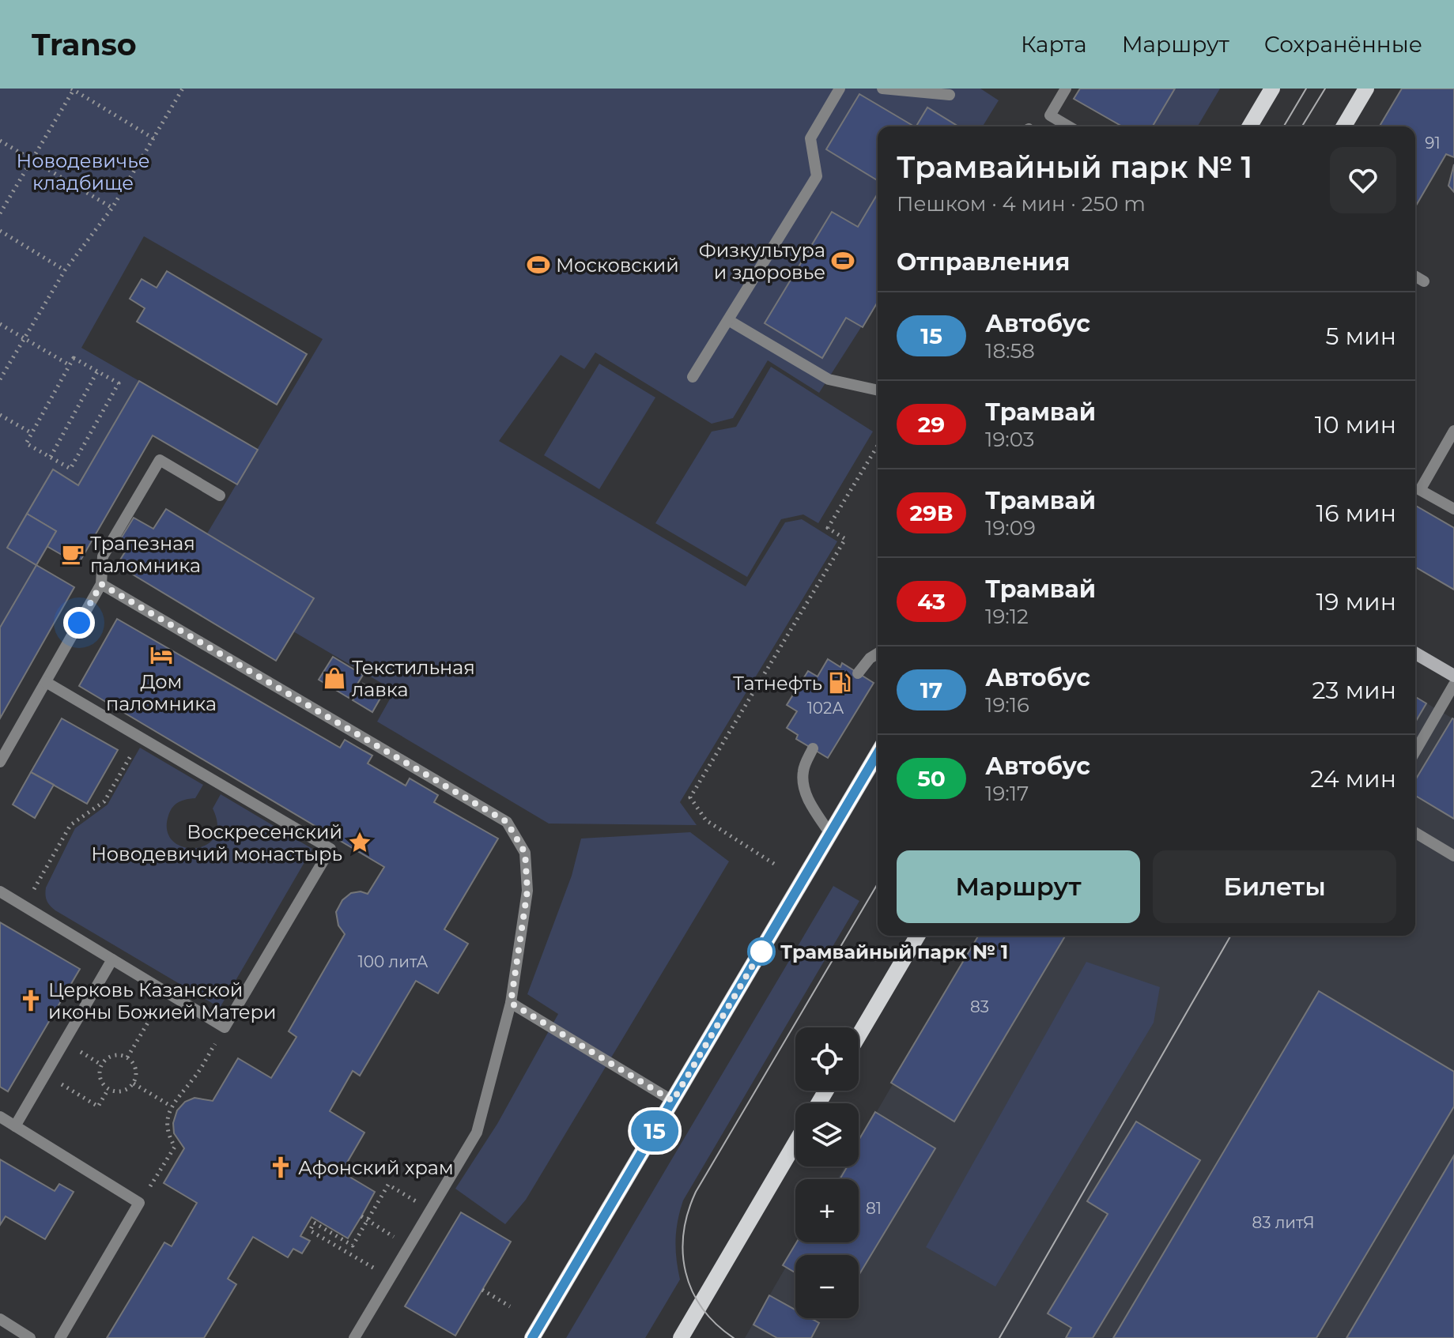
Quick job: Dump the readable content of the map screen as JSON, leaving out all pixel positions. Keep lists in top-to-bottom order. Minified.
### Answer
{"parks":["Новодевичье кладбище"],"places":{"sports":["Физкультура и здоровье","Московский"],"cafe":["Трапезная паломника"],"hotel":["Дом паломника"],"shop":["Текстильная лавка"],"fuel station":["Татнефть"],"place":["Воскресенский Новодевичий монастырь"],"other":["Трамвайный парк № 1"],"church":["Церковь Казанской иконы Божией Матери","Афонский храм"]},"lines":["bus line 15"],"house_numbers":["91","102А","100 литА","83","81","83 литЯ"],"page":{"header":"Transo","nav":["Карта","Маршрут","Сохранённые"],"on_map":"15","heading":[["Трамвайный парк № 1","Пешком · 4 мин · 250 m"],"Отправления"],"list":[{"mark":"15","name":"Автобус","note":"18:58","value":"5 мин"},{"mark":"29","name":"Трамвай","note":"19:03","value":"10 мин"},{"mark":"29В","name":"Трамвай","note":"19:09","value":"16 мин"},{"mark":"43","name":"Трамвай","note":"19:12","value":"19 мин"},{"mark":"17","name":"Автобус","note":"19:16","value":"23 мин"},{"mark":"50","name":"Автобус","note":"19:17","value":"24 мин"}],"buttons":["Маршрут","Билеты"],"map_buttons":["+","−"]}}
